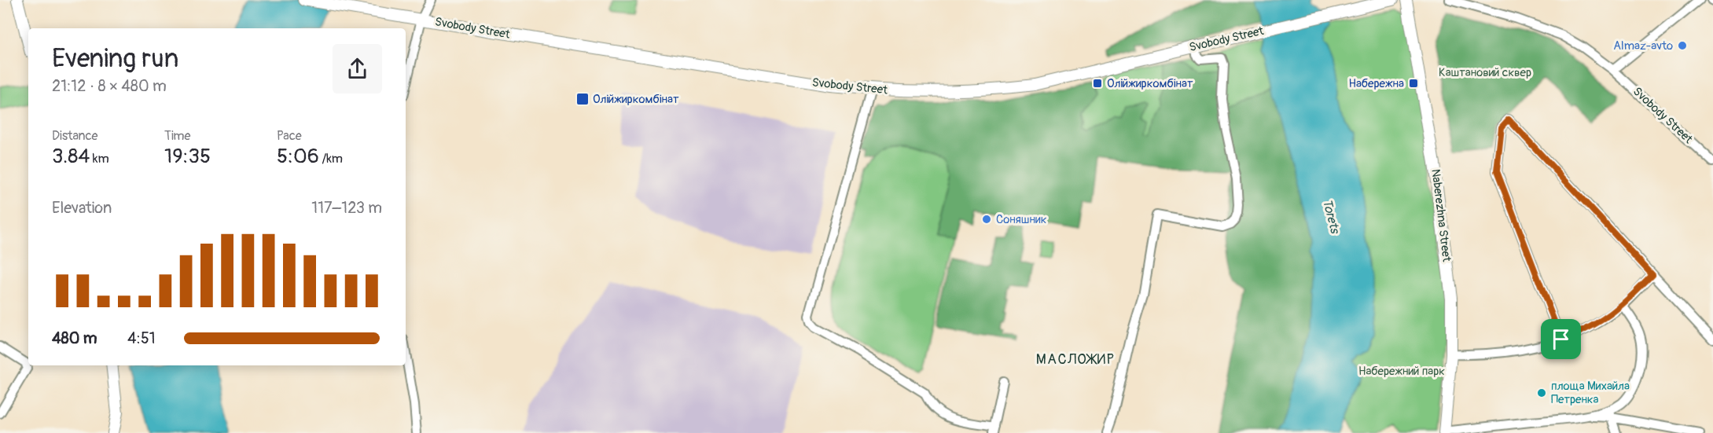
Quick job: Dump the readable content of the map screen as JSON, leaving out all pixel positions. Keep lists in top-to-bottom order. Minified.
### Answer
{"streets":{"main road":["Svobody Street","Naberezhna Street"]},"districts":["МАСЛОЖИР"],"water":["Torets"],"parks":["Каштановий сквер","Набережний парк"],"places":{"other":["Almaz-avto","Соняшник","площа Михайла Петренка"],"transit":["Олійжиркомбінат","Набережна","Олійжиркомбiнат"]},"page":{"heading":["Evening run","21:12 · 8 × 480 m"],"stats":[["Distance","3.84 km"],["Time","19:35"],["Pace","5:06 /km"]],"chart":["Elevation","117–123 m"],"list":[{"name":"480 m","note":"4:51"}]}}
